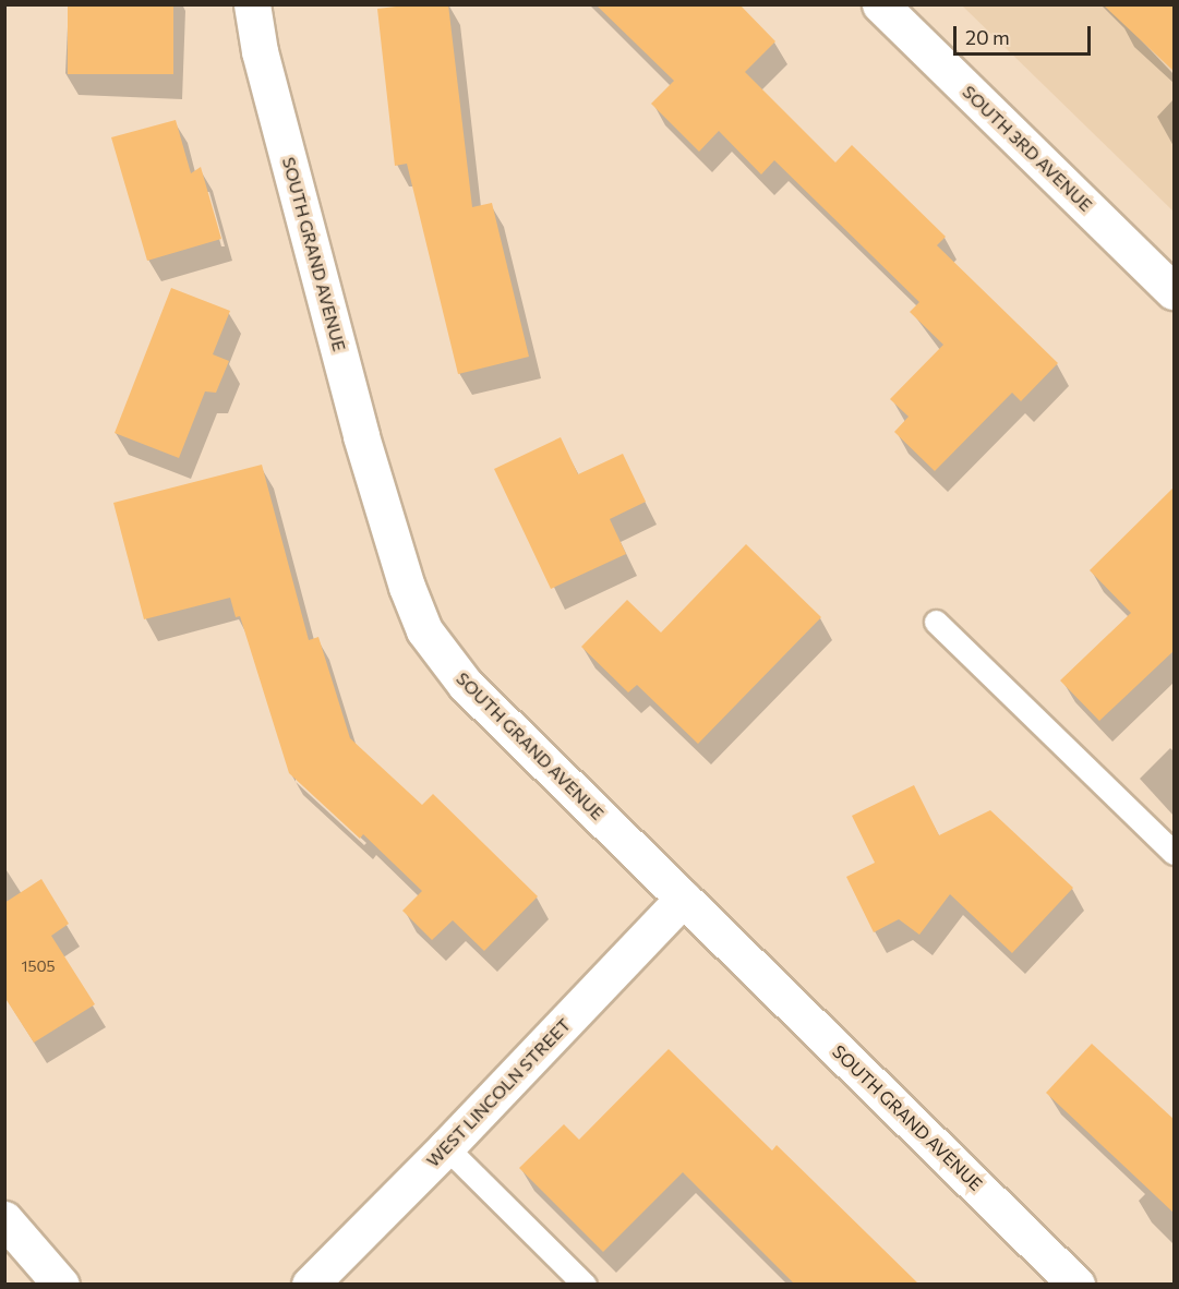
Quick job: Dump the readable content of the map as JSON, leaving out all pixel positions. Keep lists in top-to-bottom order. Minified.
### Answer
{"streets":{"street":["SOUTH 3RD AVENUE","SOUTH GRAND AVENUE","WEST LINCOLN STREET"]},"crossings":[["SOUTH GRAND AVENUE","WEST LINCOLN STREET"]],"house_numbers":["1505"],"scale_bar":"20 m"}
